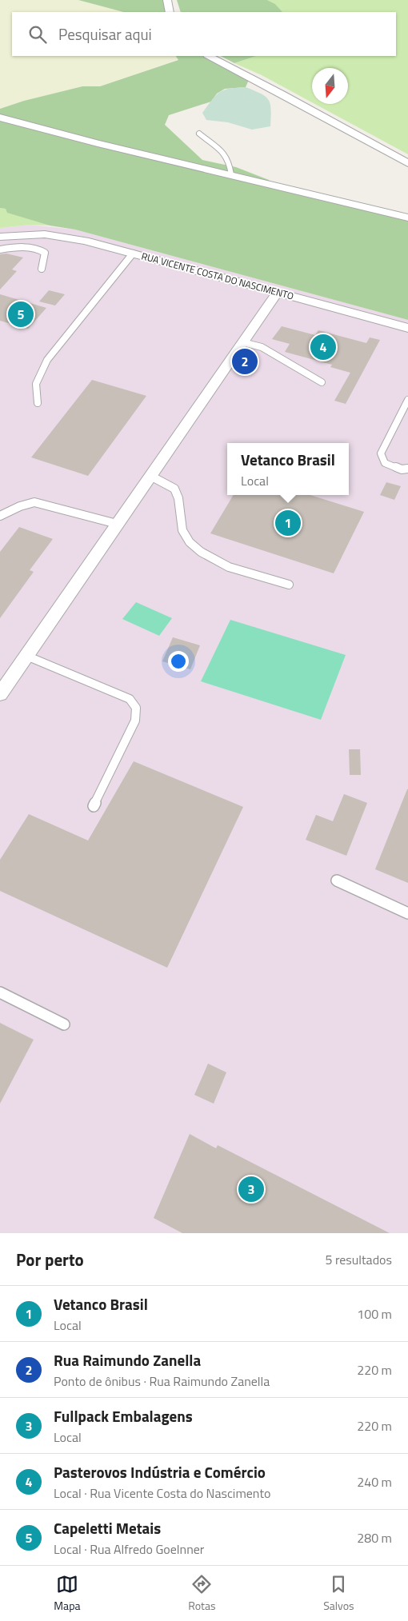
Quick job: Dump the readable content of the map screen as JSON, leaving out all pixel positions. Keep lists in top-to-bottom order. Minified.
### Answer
{"streets":{"street":["RUA VICENTE COSTA DO NASCIMENTO"]},"north":"bottom","page":{"search":"Pesquisar aqui","pins":["5","4","2","1","3"],"popup":["Vetanco Brasil","Local"],"heading":["Por perto","5 resultados"],"list":[{"mark":"1","name":"Vetanco Brasil","note":"Local","value":"100 m"},{"mark":"2","name":"Rua Raimundo Zanella","note":"Ponto de ônibus · Rua Raimundo Zanella","value":"220 m"},{"mark":"3","name":"Fullpack Embalagens","note":"Local","value":"220 m"},{"mark":"4","name":"Pasterovos Indústria e Comércio","note":"Local · Rua Vicente Costa do Nascimento","value":"240 m"},{"mark":"5","name":"Capeletti Metais","note":"Local · Rua Alfredo Goelnner","value":"280 m"}],"nav":["Mapa","Rotas","Salvos"]}}
